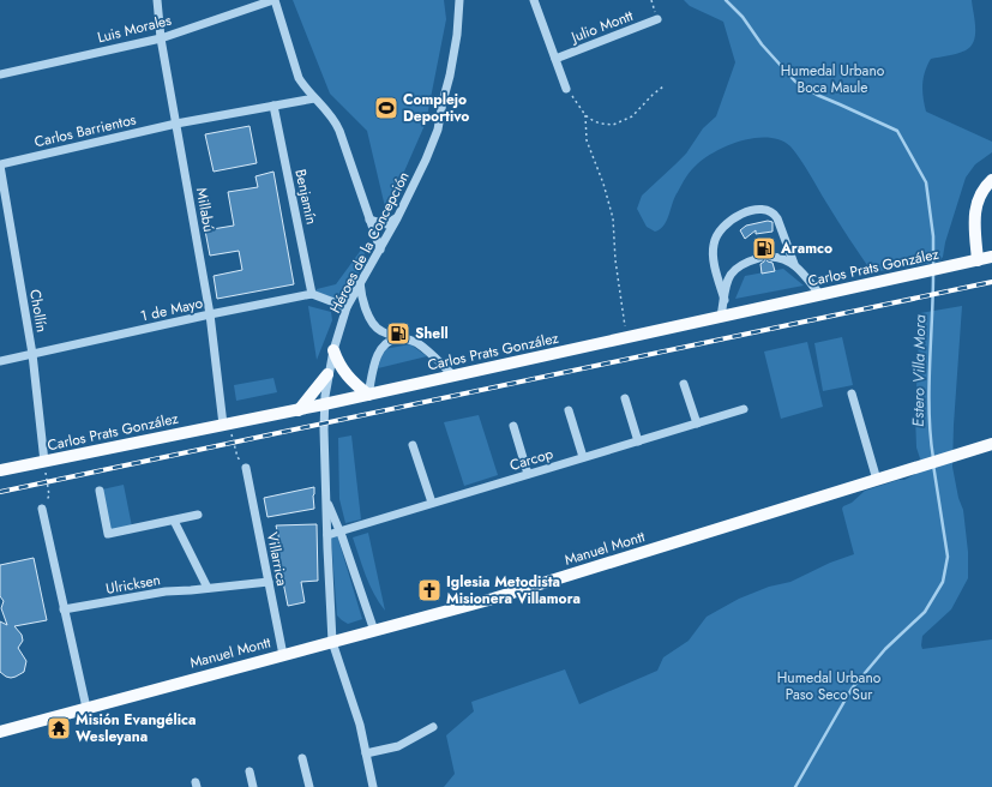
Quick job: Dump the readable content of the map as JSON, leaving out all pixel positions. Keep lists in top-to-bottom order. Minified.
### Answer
{"streets":{"main road":["Carlos Prats González","Manuel Montt"],"street":["Julio Montt","Luis Morales","Carlos Barrientos","Benjamín","Millabú","Héroes de la Concepción","1 de Mayo","Chollín","Carcop","Villarrica","Ulricksen"]},"crossings":[["Luis Morales","Millabú"],["Carlos Barrientos","Benjamín"],["Carlos Barrientos","Millabú"],["Carlos Barrientos","Chollín"],["Benjamín","1 de Mayo"],["Millabú","Carlos Prats González"],["Millabú","1 de Mayo"],["Héroes de la Concepción","Carlos Prats González"],["Héroes de la Concepción","Carcop"],["Héroes de la Concepción","Manuel Montt"],["Carlos Prats González","Chollín"],["1 de Mayo","Chollín"],["Manuel Montt","Villarrica"],["Villarrica","Ulricksen"]],"water":["Estero Villa Mora"],"parks":["Humedal Urbano Boca Maule","Humedal Urbano Paso Seco Sur"],"places":{"sports":["Complejo Deportivo"],"fuel station":["Aramco","Shell"],"church":["Iglesia Metodista Misionera Villamora"],"temple":["Misión Evangélica Wesleyana"]}}
